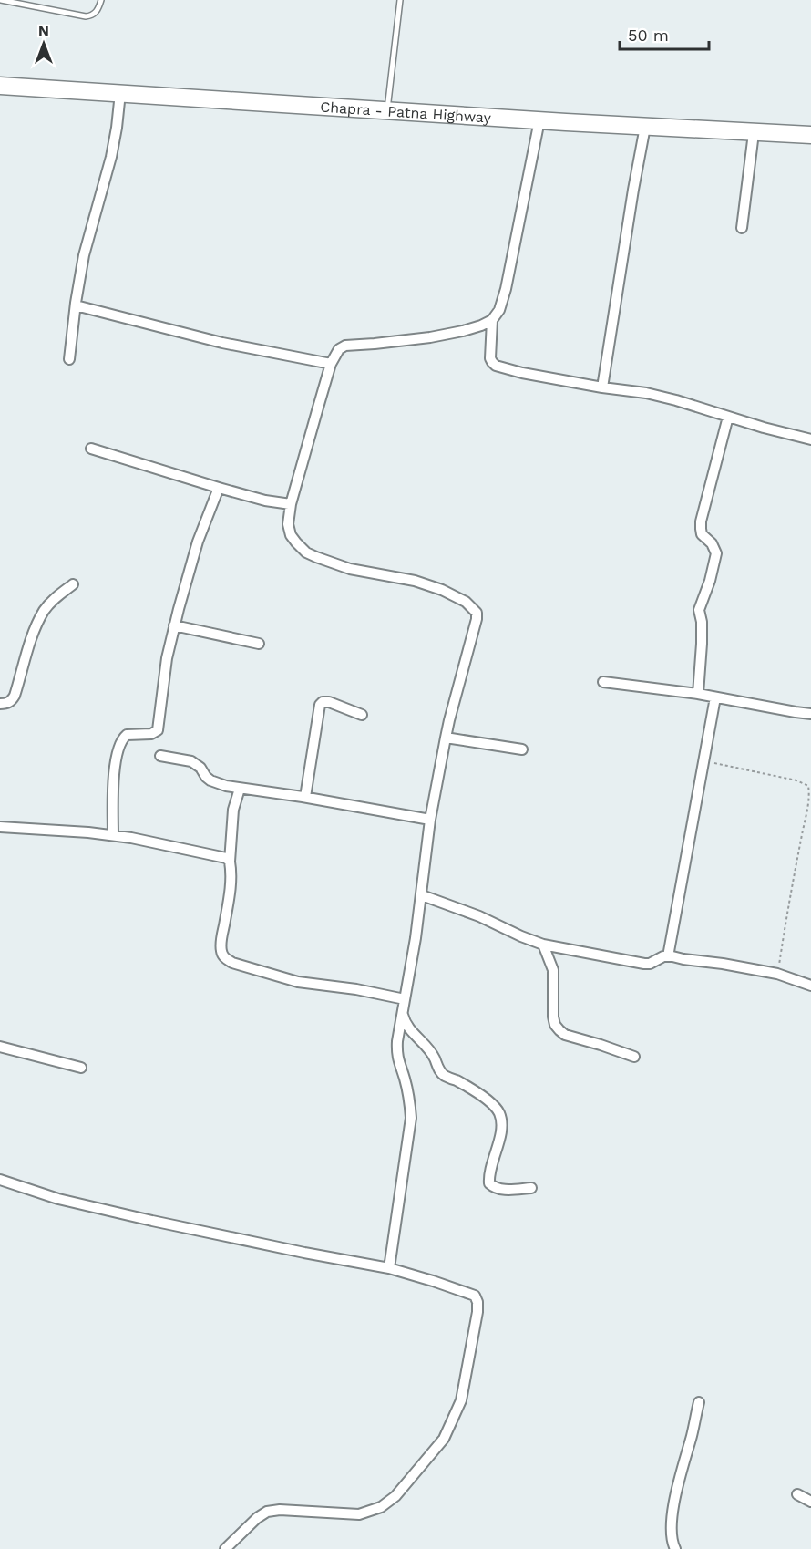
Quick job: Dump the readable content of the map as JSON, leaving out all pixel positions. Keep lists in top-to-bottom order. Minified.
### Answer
{"streets":{"highway":["Chapra - Patna Highway"]},"scale_bar":"50 m","north":"top"}
